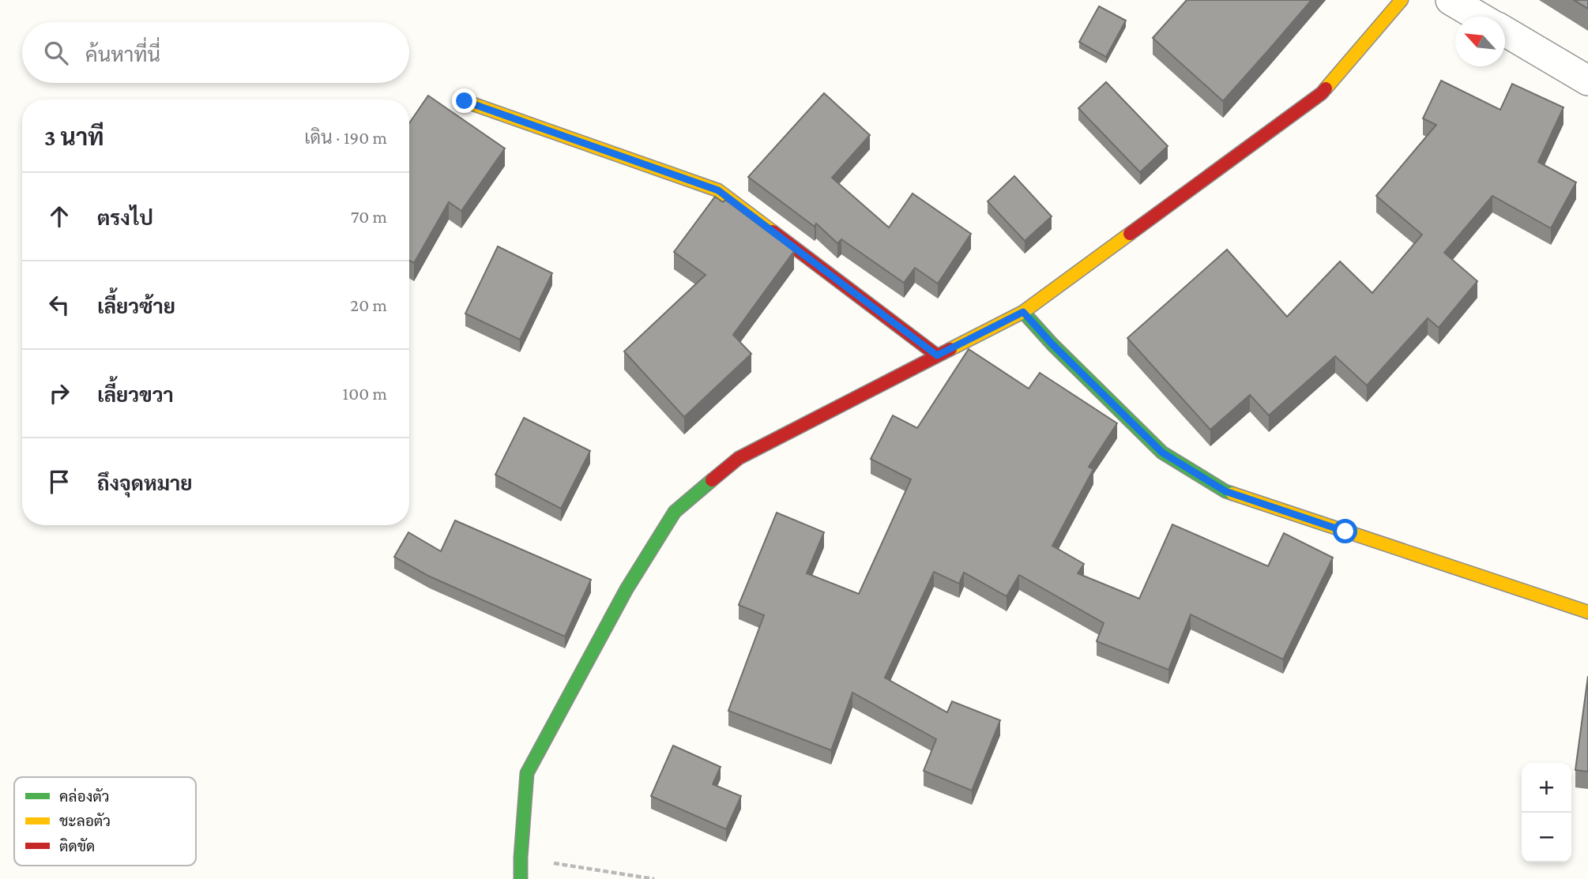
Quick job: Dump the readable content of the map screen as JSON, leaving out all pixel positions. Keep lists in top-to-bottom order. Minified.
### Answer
{"legend":["คล่องตัว","ชะลอตัว","ติดขัด"],"north":"top left","page":{"search":"ค้นหาที่นี่","heading":["3 นาที","เดิน · 190 m"],"list":[["ตรงไป","70 m"],["เลี้ยวซ้าย","20 m"],["เลี้ยวขวา","100 m"],"ถึงจุดหมาย"],"map_buttons":["+","−"]}}
